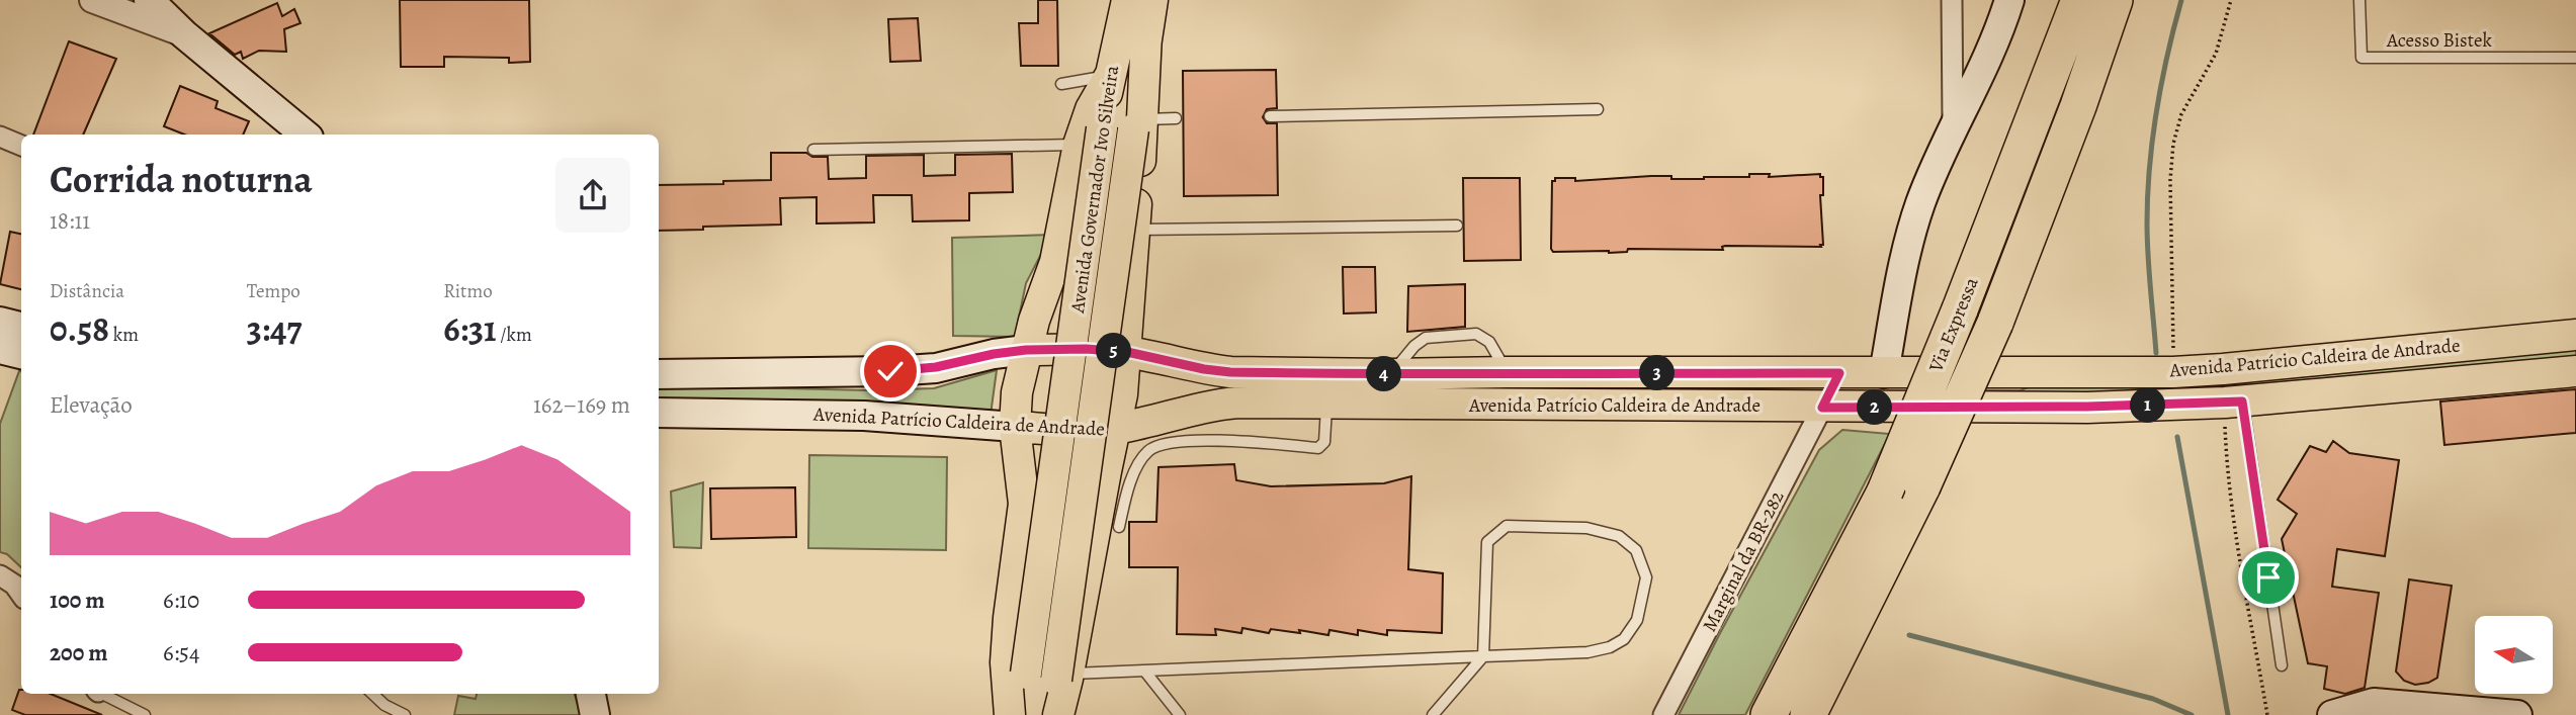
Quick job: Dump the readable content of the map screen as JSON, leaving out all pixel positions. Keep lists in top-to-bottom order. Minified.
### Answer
{"streets":{"highway":["Via Expressa"],"main road":["Avenida Governador Ivo Silveira","Avenida Patrício Caldeira de Andrade"],"street":["Marginal da BR-282"],"lane":["Acesso Bistek"]},"crossings":[["Avenida Patrício Caldeira de Andrade","Marginal da BR-282"]],"north":"left","page":{"heading":["Corrida noturna","18:11"],"stats":[["Distância","0.58 km"],["Tempo","3:47"],["Ritmo","6:31 /km"]],"pins":["5","3","4","1","2"],"chart":["Elevação","162–169 m"],"list":[{"name":"100 m","note":"6:10"},{"name":"200 m","note":"6:54"}]}}
